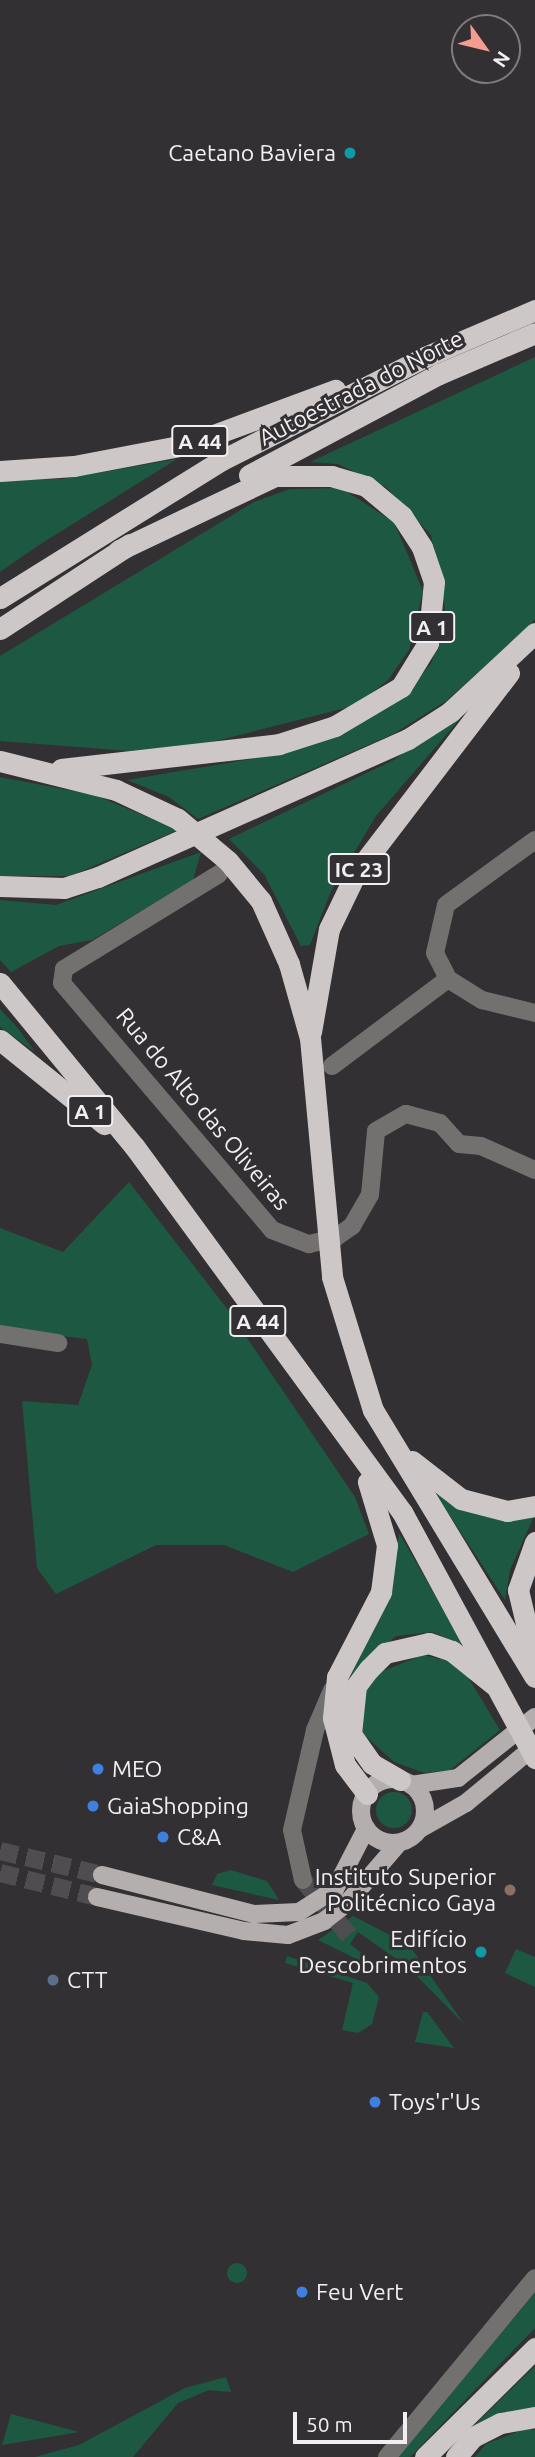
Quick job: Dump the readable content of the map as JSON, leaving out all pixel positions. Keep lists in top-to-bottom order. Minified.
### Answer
{"streets":{"highway":["Autoestrada do Norte","A 44","A 1","IC 23"],"street":["Rua do Alto das Oliveiras"]},"crossings":[["Autoestrada do Norte","A 1"],["A 44","A 1"]],"places":["Caetano Baviera","MEO","GaiaShopping","C&A","Instituto Superior Politécnico Gaya","Edifício Descobrimentos","CTT","Toys'r'Us","Feu Vert"],"scale_bar":"50 m","north":"bottom right"}
